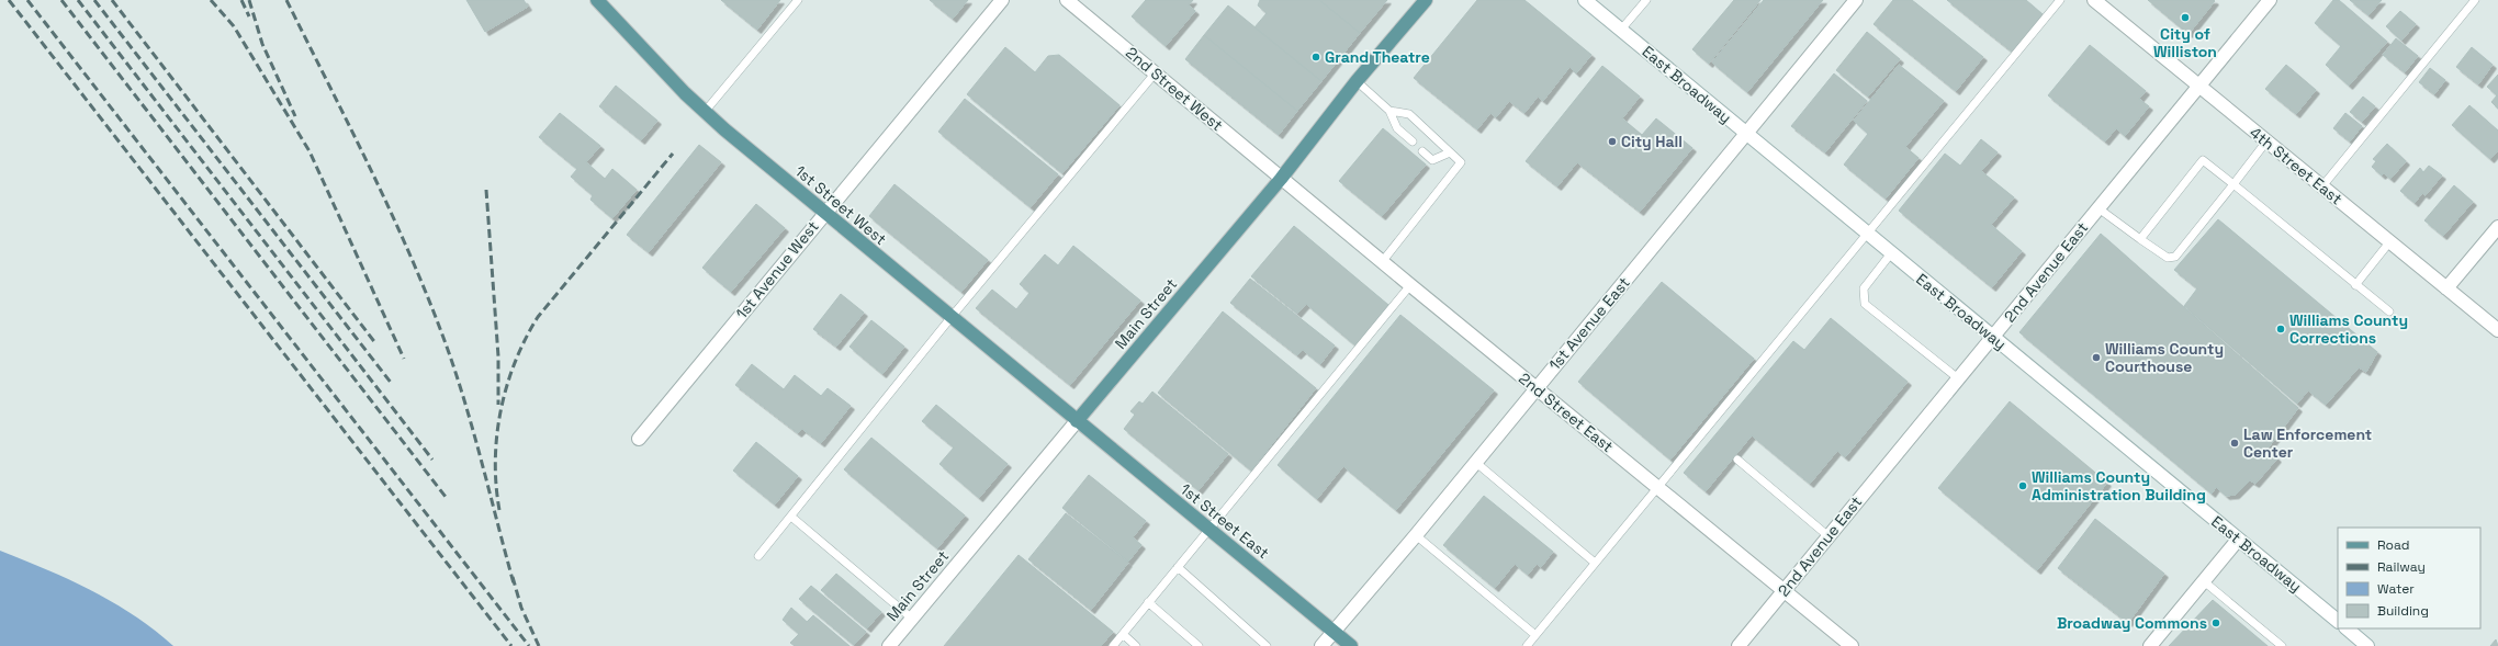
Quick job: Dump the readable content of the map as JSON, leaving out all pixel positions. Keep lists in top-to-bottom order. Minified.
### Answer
{"streets":{"main road":["1st Street West","Main Street","1st Street East"],"street":["East Broadway","2nd Street West","4th Street East","1st Avenue West","2nd Avenue East","1st Avenue East","2nd Street East"]},"crossings":[["East Broadway","2nd Avenue East"],["East Broadway","1st Avenue East"],["2nd Street West","Main Street"],["2nd Street West","2nd Street East"],["4th Street East","2nd Avenue East"],["1st Street West","1st Avenue West"],["1st Street West","Main Street"],["1st Street West","1st Street East"],["2nd Avenue East","2nd Street East"],["Main Street","2nd Street East"],["Main Street","1st Street East"],["1st Avenue East","2nd Street East"],["1st Avenue East","1st Street East"]],"places":["City of Williston","Grand Theatre","City Hall","Williams County Corrections","Williams County Courthouse","Law Enforcement Center","Williams County Administration Building","Broadway Commons"],"legend":["Road","Railway","Water","Building"]}
